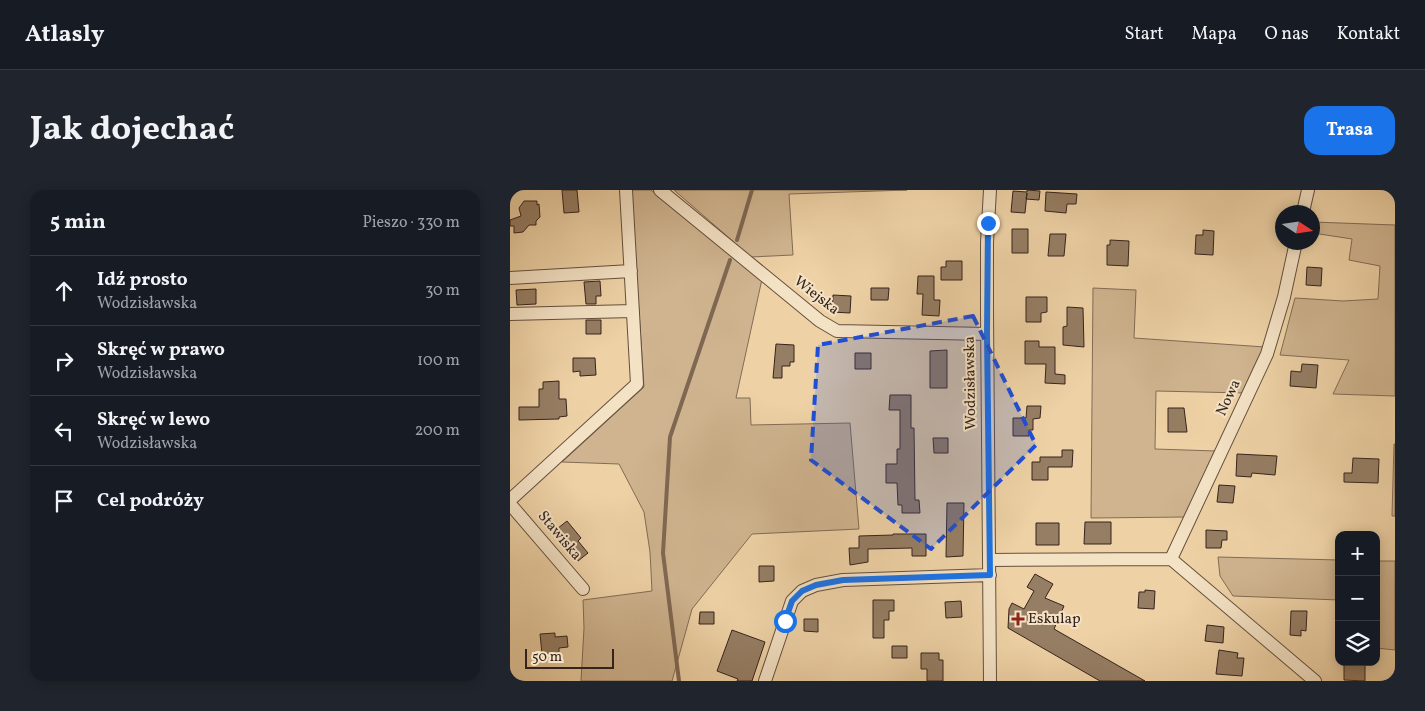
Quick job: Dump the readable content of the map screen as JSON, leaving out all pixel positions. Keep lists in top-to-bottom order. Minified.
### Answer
{"streets":{"street":["Wiejska","Wodzisławska","Nowa","Stawiska"]},"crossings":[["Wiejska","Wodzisławska"]],"places":{"health":["Eskulap"]},"scale_bar":"50 m","north":"right","page":{"header":"Atlasly","nav":["Start","Mapa","O nas","Kontakt"],"title":"Jak dojechać","buttons":"Trasa","heading":["5 min","Pieszo · 330 m"],"list":[["Idź prosto","Wodzisławska","30 m"],["Skręć w prawo","Wodzisławska","100 m"],["Skręć w lewo","Wodzisławska","200 m"],"Cel podróży"],"map_buttons":["+","−"],"scale":"50 m"}}
